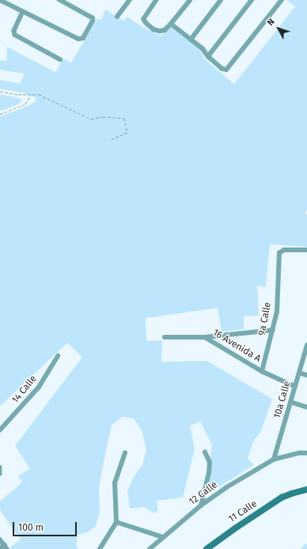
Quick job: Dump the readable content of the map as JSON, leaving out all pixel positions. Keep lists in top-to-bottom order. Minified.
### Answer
{"streets":{"street":["9a Calle","16 Avenida A","14 Calle","10a Calle","12 Calle","11 Calle"]},"crossings":[["9a Calle","16 Avenida A"],["16 Avenida A","10a Calle"],["10a Calle","12 Calle"]],"scale_bar":"100 m","north":"top left"}
